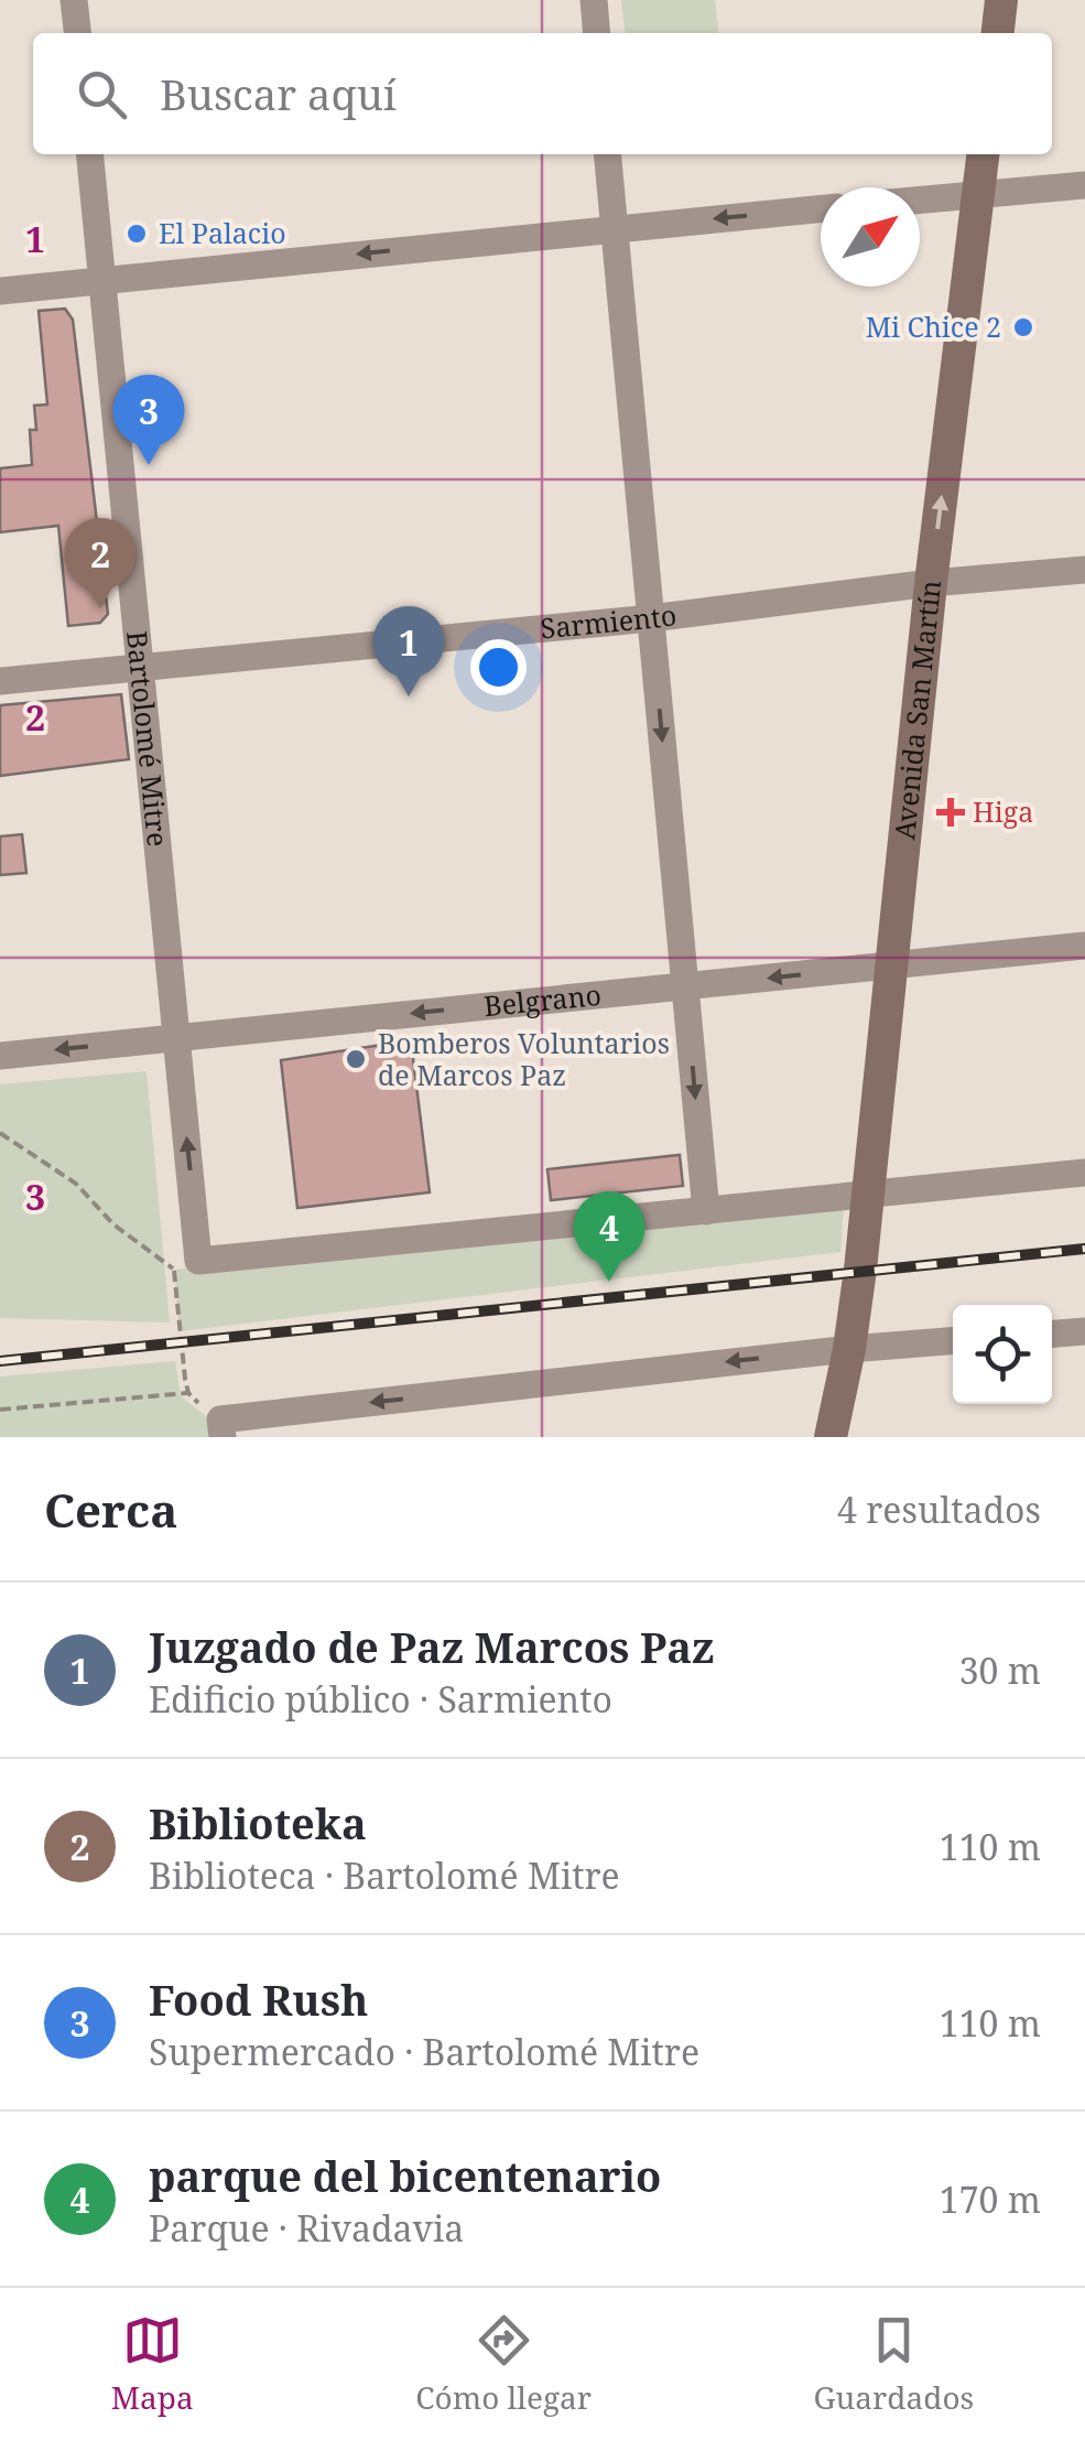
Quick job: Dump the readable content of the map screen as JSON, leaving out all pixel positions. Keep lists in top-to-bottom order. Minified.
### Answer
{"streets":{"main road":["Avenida San Martín"],"street":["Sarmiento","Bartolomé Mitre","Belgrano"]},"crossings":[["Sarmiento","Avenida San Martín"],["Sarmiento","Bartolomé Mitre"],["Avenida San Martín","Belgrano"],["Bartolomé Mitre","Belgrano"]],"places":{"other":["El Palacio","Mi Chice 2","Bomberos Voluntarios de Marcos Paz"],"health":["Higa"]},"north":"top right","page":{"search":"Buscar aquí","pins":["3","2","1","4"],"heading":["Cerca","4 resultados"],"list":[{"mark":"1","name":"Juzgado de Paz Marcos Paz","note":"Edificio público · Sarmiento","value":"30 m"},{"mark":"2","name":"Biblioteka","note":"Biblioteca · Bartolomé Mitre","value":"110 m"},{"mark":"3","name":"Food Rush","note":"Supermercado · Bartolomé Mitre","value":"110 m"},{"mark":"4","name":"parque del bicentenario","note":"Parque · Rivadavia","value":"170 m"}],"nav":["Mapa","Cómo llegar","Guardados"]},"grid":{"rows":["1","2","3"]}}
